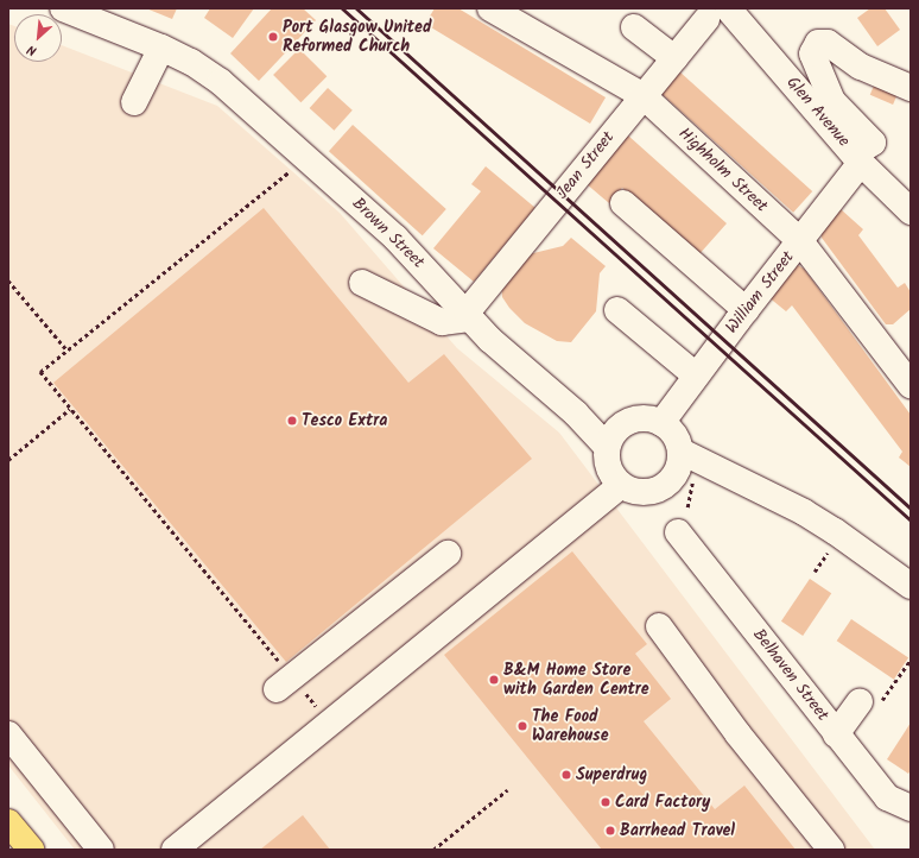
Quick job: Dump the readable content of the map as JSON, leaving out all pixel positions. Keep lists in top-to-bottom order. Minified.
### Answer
{"streets":{"street":["Glen Avenue","Jean Street","Highholm Street","Brown Street","William Street","Belhaven Street"]},"crossings":[["Glen Avenue","Jean Street"],["Glen Avenue","William Street"],["Jean Street","Highholm Street"],["Jean Street","Brown Street"],["Highholm Street","William Street"],["Brown Street","William Street"]],"places":["Port Glasgow United Reformed Church","Tesco Extra","B&M Home Store with Garden Centre","The Food Warehouse","Superdrug","Card Factory","Barrhead Travel"],"north":"bottom left"}
